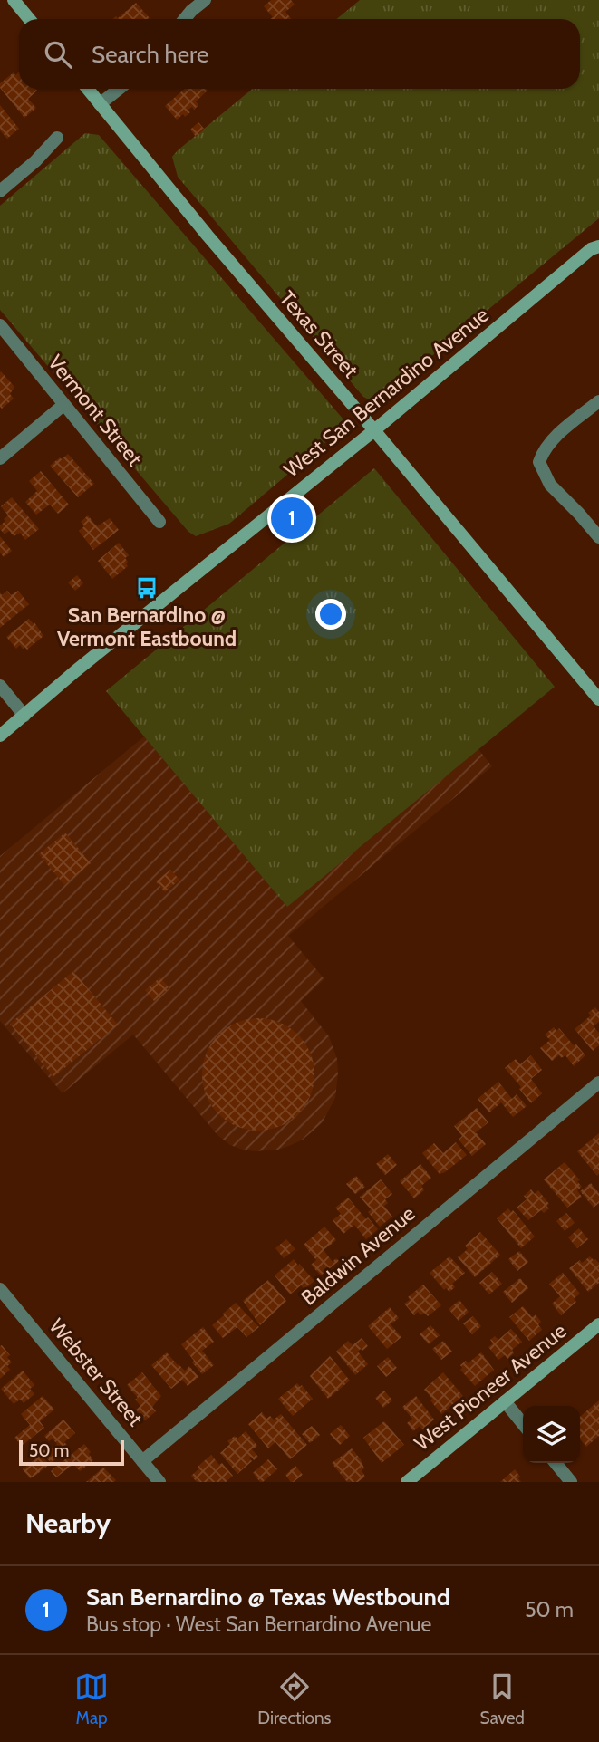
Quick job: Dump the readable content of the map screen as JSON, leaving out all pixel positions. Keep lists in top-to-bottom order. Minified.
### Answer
{"streets":{"street":["Texas Street","West San Bernardino Avenue","Vermont Street","Baldwin Avenue","Webster Street","West Pioneer Avenue"]},"crossings":[["Texas Street","West San Bernardino Avenue"],["Baldwin Avenue","Webster Street"]],"places":{"bus stop":["San Bernardino @ Vermont Eastbound"]},"scale_bar":"50 m","page":{"search":"Search here","pins":"1","scale":"50 m","heading":"Nearby","list":[{"mark":"1","name":"San Bernardino @ Texas Westbound","note":"Bus stop · West San Bernardino Avenue","value":"50 m"}],"nav":["Map","Directions","Saved"]}}
